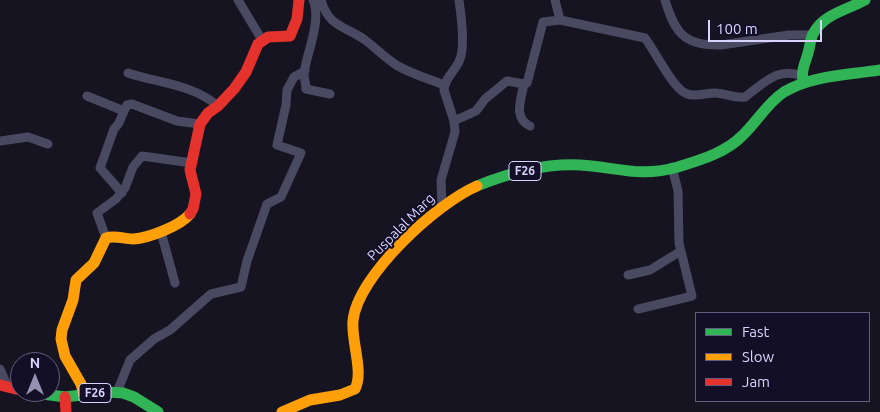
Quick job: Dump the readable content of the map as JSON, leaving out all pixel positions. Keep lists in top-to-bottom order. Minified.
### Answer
{"streets":{"main road":["F26","Puspalal Marg"]},"legend":["Fast","Slow","Jam"],"scale_bar":"100 m","north":"top"}
